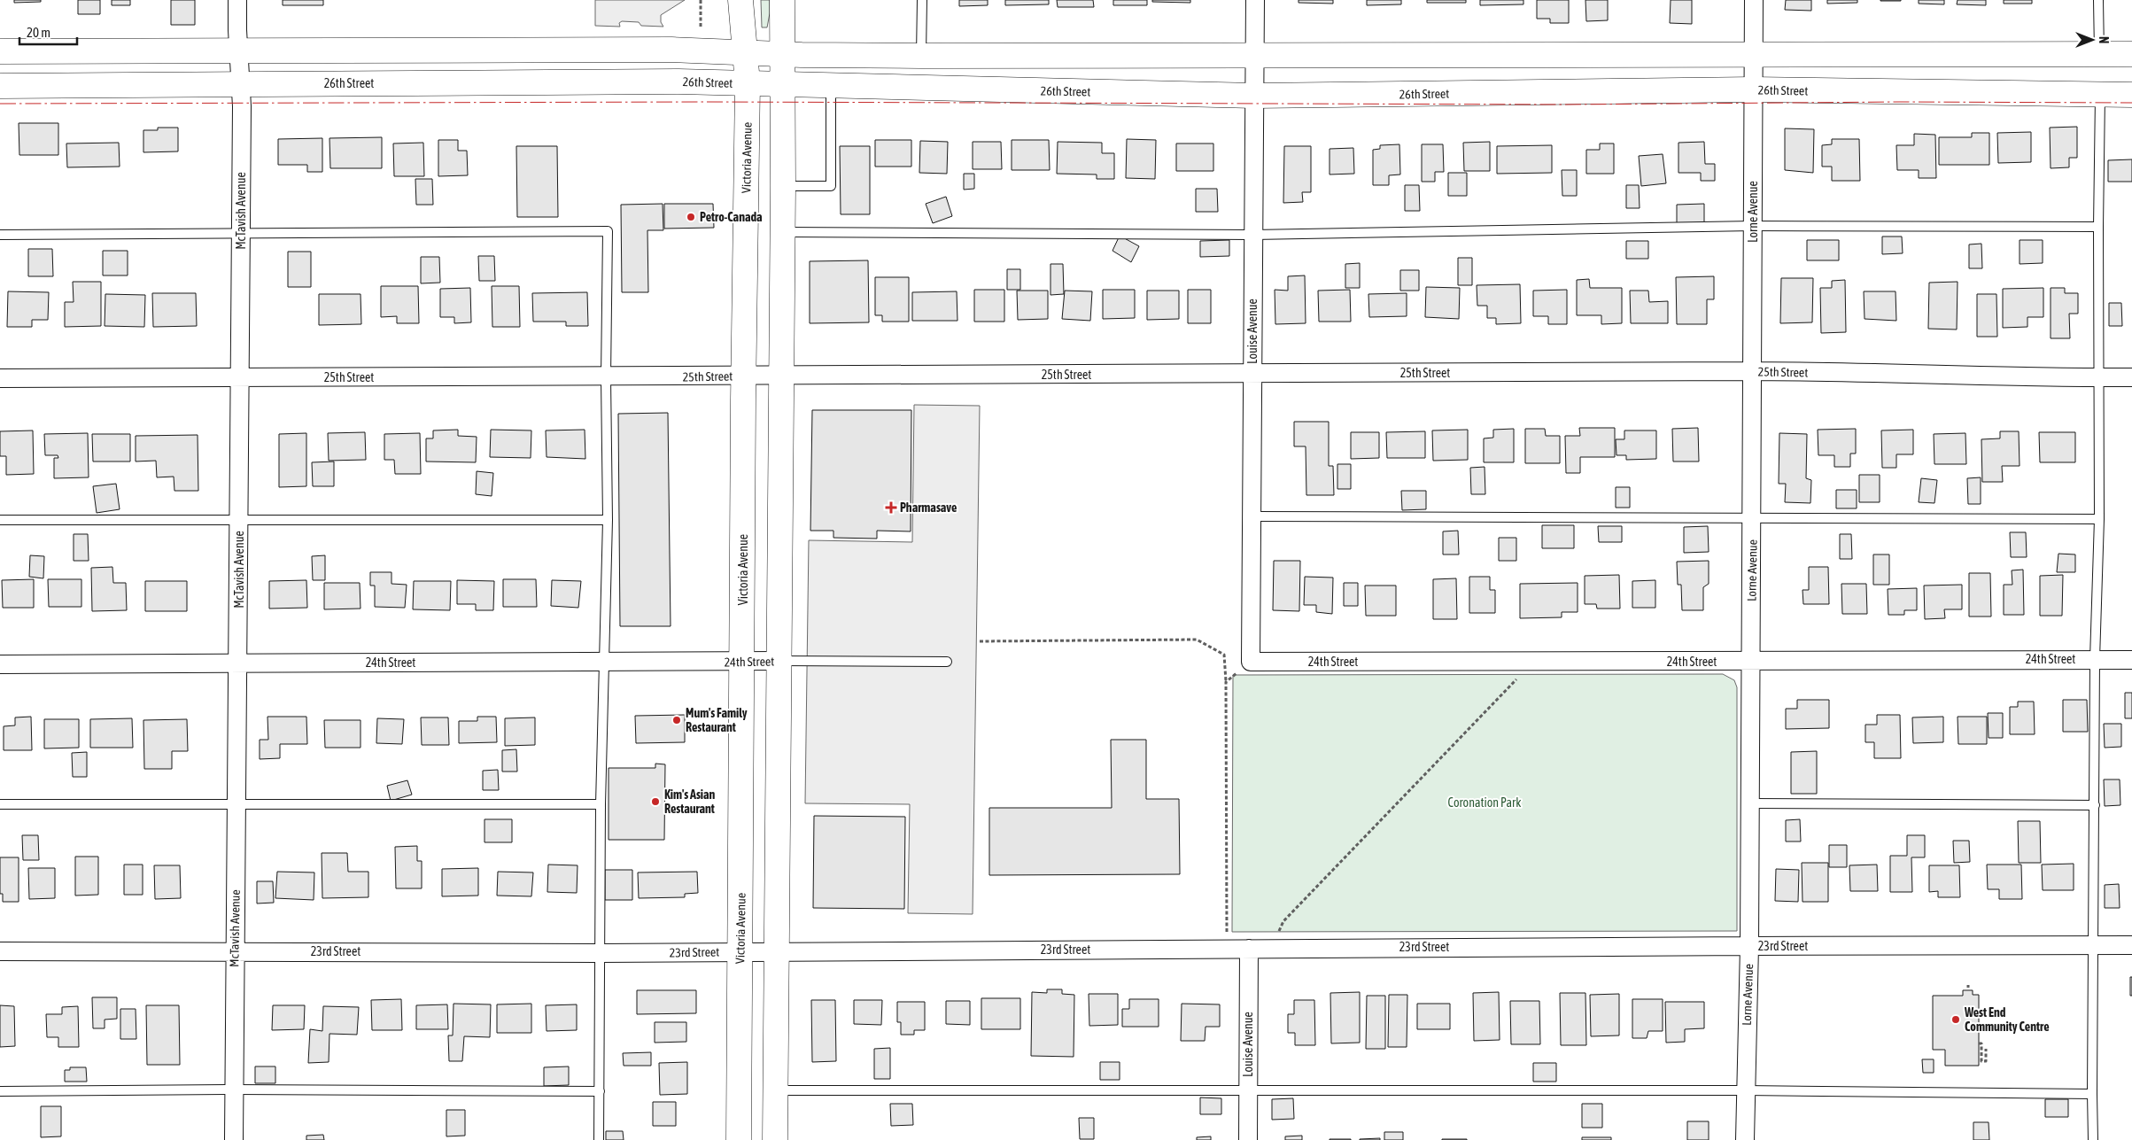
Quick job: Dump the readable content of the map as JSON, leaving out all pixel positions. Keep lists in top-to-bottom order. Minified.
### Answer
{"streets":{"street":["26th Street","Victoria Avenue","McTavish Avenue","Lorne Avenue","Louise Avenue","25th Street","24th Street","23rd Street"]},"crossings":[["26th Street","Victoria Avenue"],["26th Street","McTavish Avenue"],["26th Street","Lorne Avenue"],["26th Street","Louise Avenue"],["Victoria Avenue","25th Street"],["Victoria Avenue","24th Street"],["Victoria Avenue","23rd Street"],["McTavish Avenue","25th Street"],["McTavish Avenue","24th Street"],["McTavish Avenue","23rd Street"],["Lorne Avenue","25th Street"],["Lorne Avenue","24th Street"],["Lorne Avenue","23rd Street"],["Louise Avenue","25th Street"],["Louise Avenue","24th Street"],["Louise Avenue","23rd Street"]],"parks":["Coronation Park"],"places":{"other":["Petro-Canada","Mum's Family Restaurant","Kim's Asian Restaurant","West End Community Centre"],"health":["Pharmasave"]},"scale_bar":"20 m","north":"right"}
